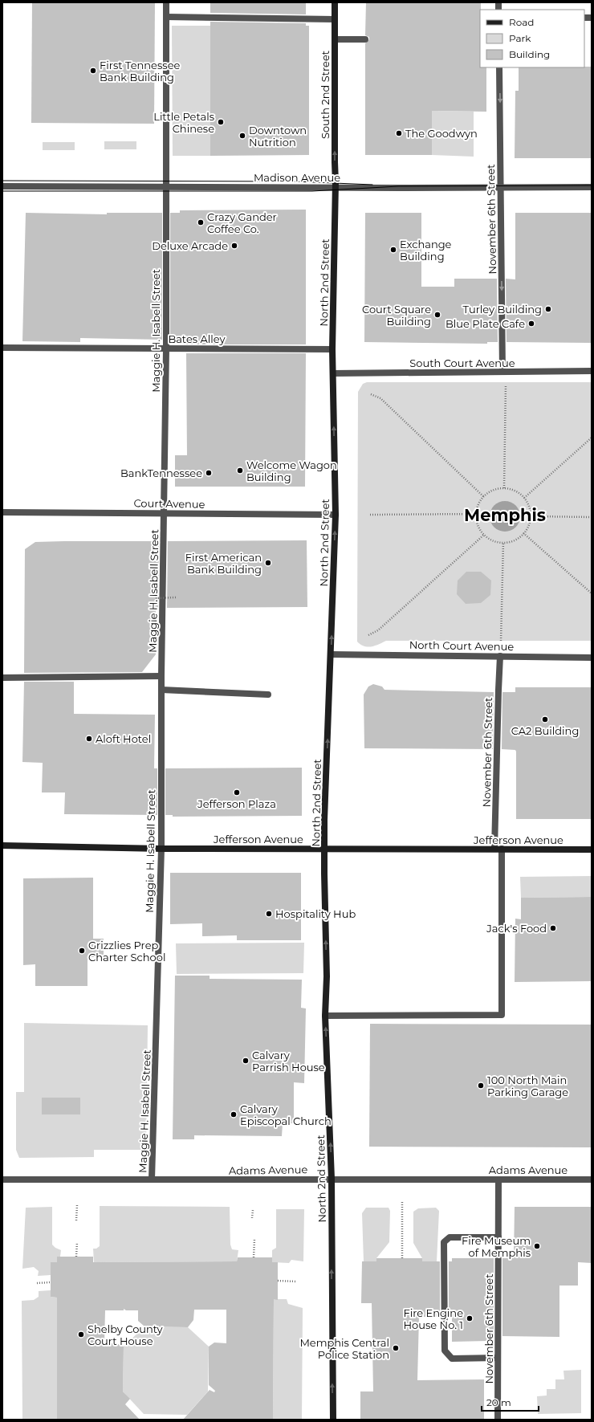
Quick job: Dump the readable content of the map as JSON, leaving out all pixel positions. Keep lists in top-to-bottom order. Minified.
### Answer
{"streets":{"main road":["South 2nd Street","North 2nd Street","Jefferson Avenue"],"street":["Madison Avenue","November 6th Street","Maggie H. Isabell Street","Bates Alley","South Court Avenue","Court Avenue","North Court Avenue","Adams Avenue"]},"crossings":[["South 2nd Street","Madison Avenue"],["South 2nd Street","North 2nd Street"],["Madison Avenue","November 6th Street"],["Madison Avenue","North 2nd Street"],["Madison Avenue","Maggie H. Isabell Street"],["November 6th Street","South Court Avenue"],["November 6th Street","North Court Avenue"],["November 6th Street","Jefferson Avenue"],["November 6th Street","Adams Avenue"],["North 2nd Street","Bates Alley"],["North 2nd Street","South Court Avenue"],["North 2nd Street","Court Avenue"],["North 2nd Street","North Court Avenue"],["North 2nd Street","Jefferson Avenue"],["North 2nd Street","Adams Avenue"],["Maggie H. Isabell Street","Bates Alley"],["Maggie H. Isabell Street","Court Avenue"],["Maggie H. Isabell Street","Jefferson Avenue"],["Maggie H. Isabell Street","Adams Avenue"]],"one_way":["South 2nd Street","November 6th Street","North 2nd Street"],"districts":["Memphis"],"places":["First Tennessee Bank Building","Little Petals Chinese","The Goodwyn","Downtown Nutrition","Crazy Gander Coffee Co.","Deluxe Arcade","Exchange Building","Turley Building","Court Square Building","Blue Plate Cafe","Welcome Wagon Building","BankTennessee","First American Bank Building","CA2 Building","Aloft Hotel","Jefferson Plaza","Hospitality Hub","Jack's Food","Grizzlies Prep Charter School","Calvary Parrish House","100 North Main Parking Garage","Calvary Episcopal Church","Fire Museum of Memphis","Fire Engine House No. 1","Shelby County Court House","Memphis Central Police Station"],"legend":["Road","Park","Building"],"scale_bar":"20 m"}
